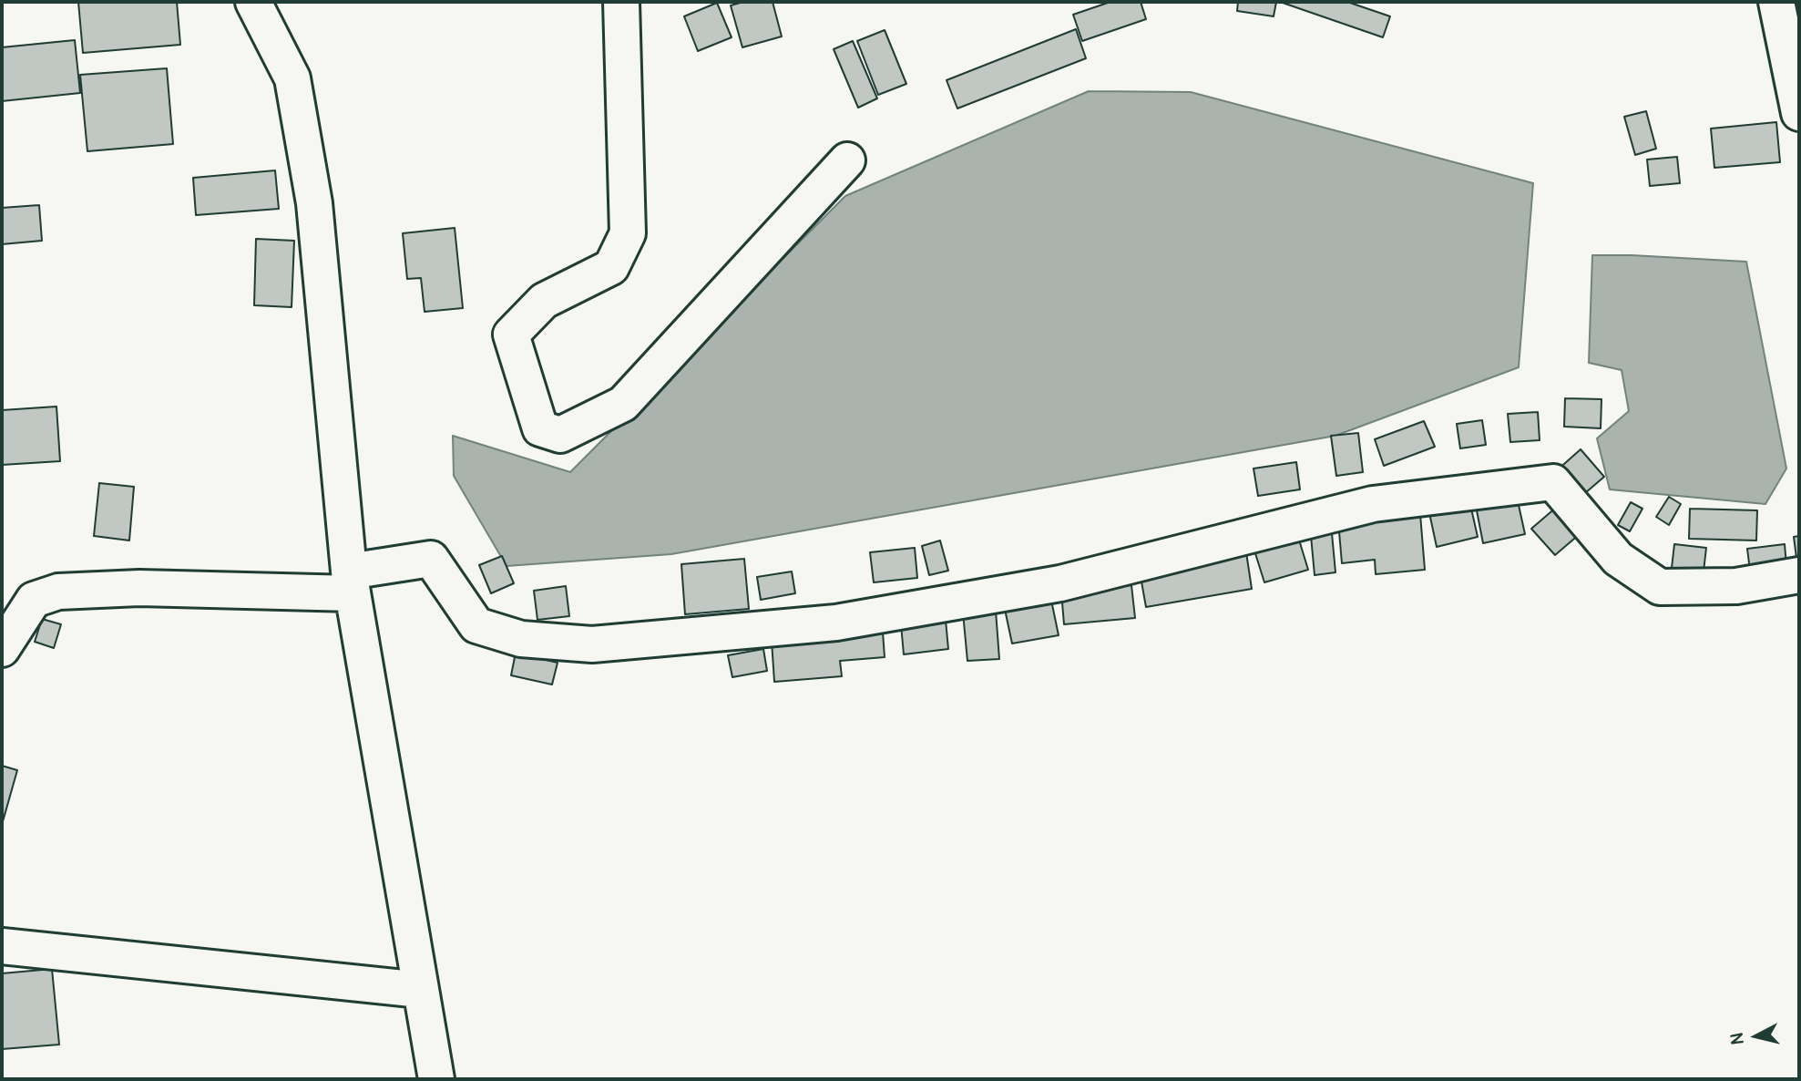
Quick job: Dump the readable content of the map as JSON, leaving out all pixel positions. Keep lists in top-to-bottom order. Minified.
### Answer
{"north":"left"}
